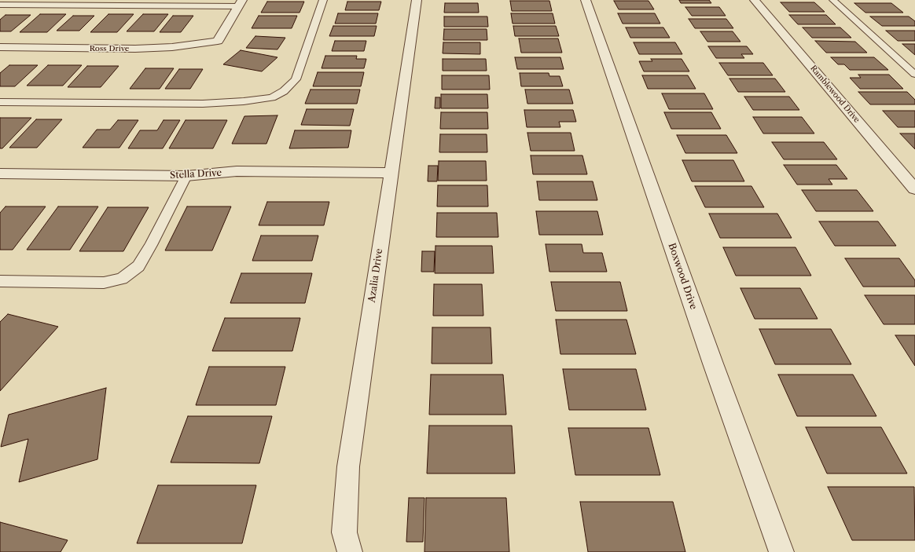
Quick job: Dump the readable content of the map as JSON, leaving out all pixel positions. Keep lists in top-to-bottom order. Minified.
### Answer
{"streets":{"street":["Ross Drive","Ramblewood Drive","Stella Drive","Azalia Drive","Boxwood Drive"]},"crossings":[["Stella Drive","Azalia Drive"]]}
